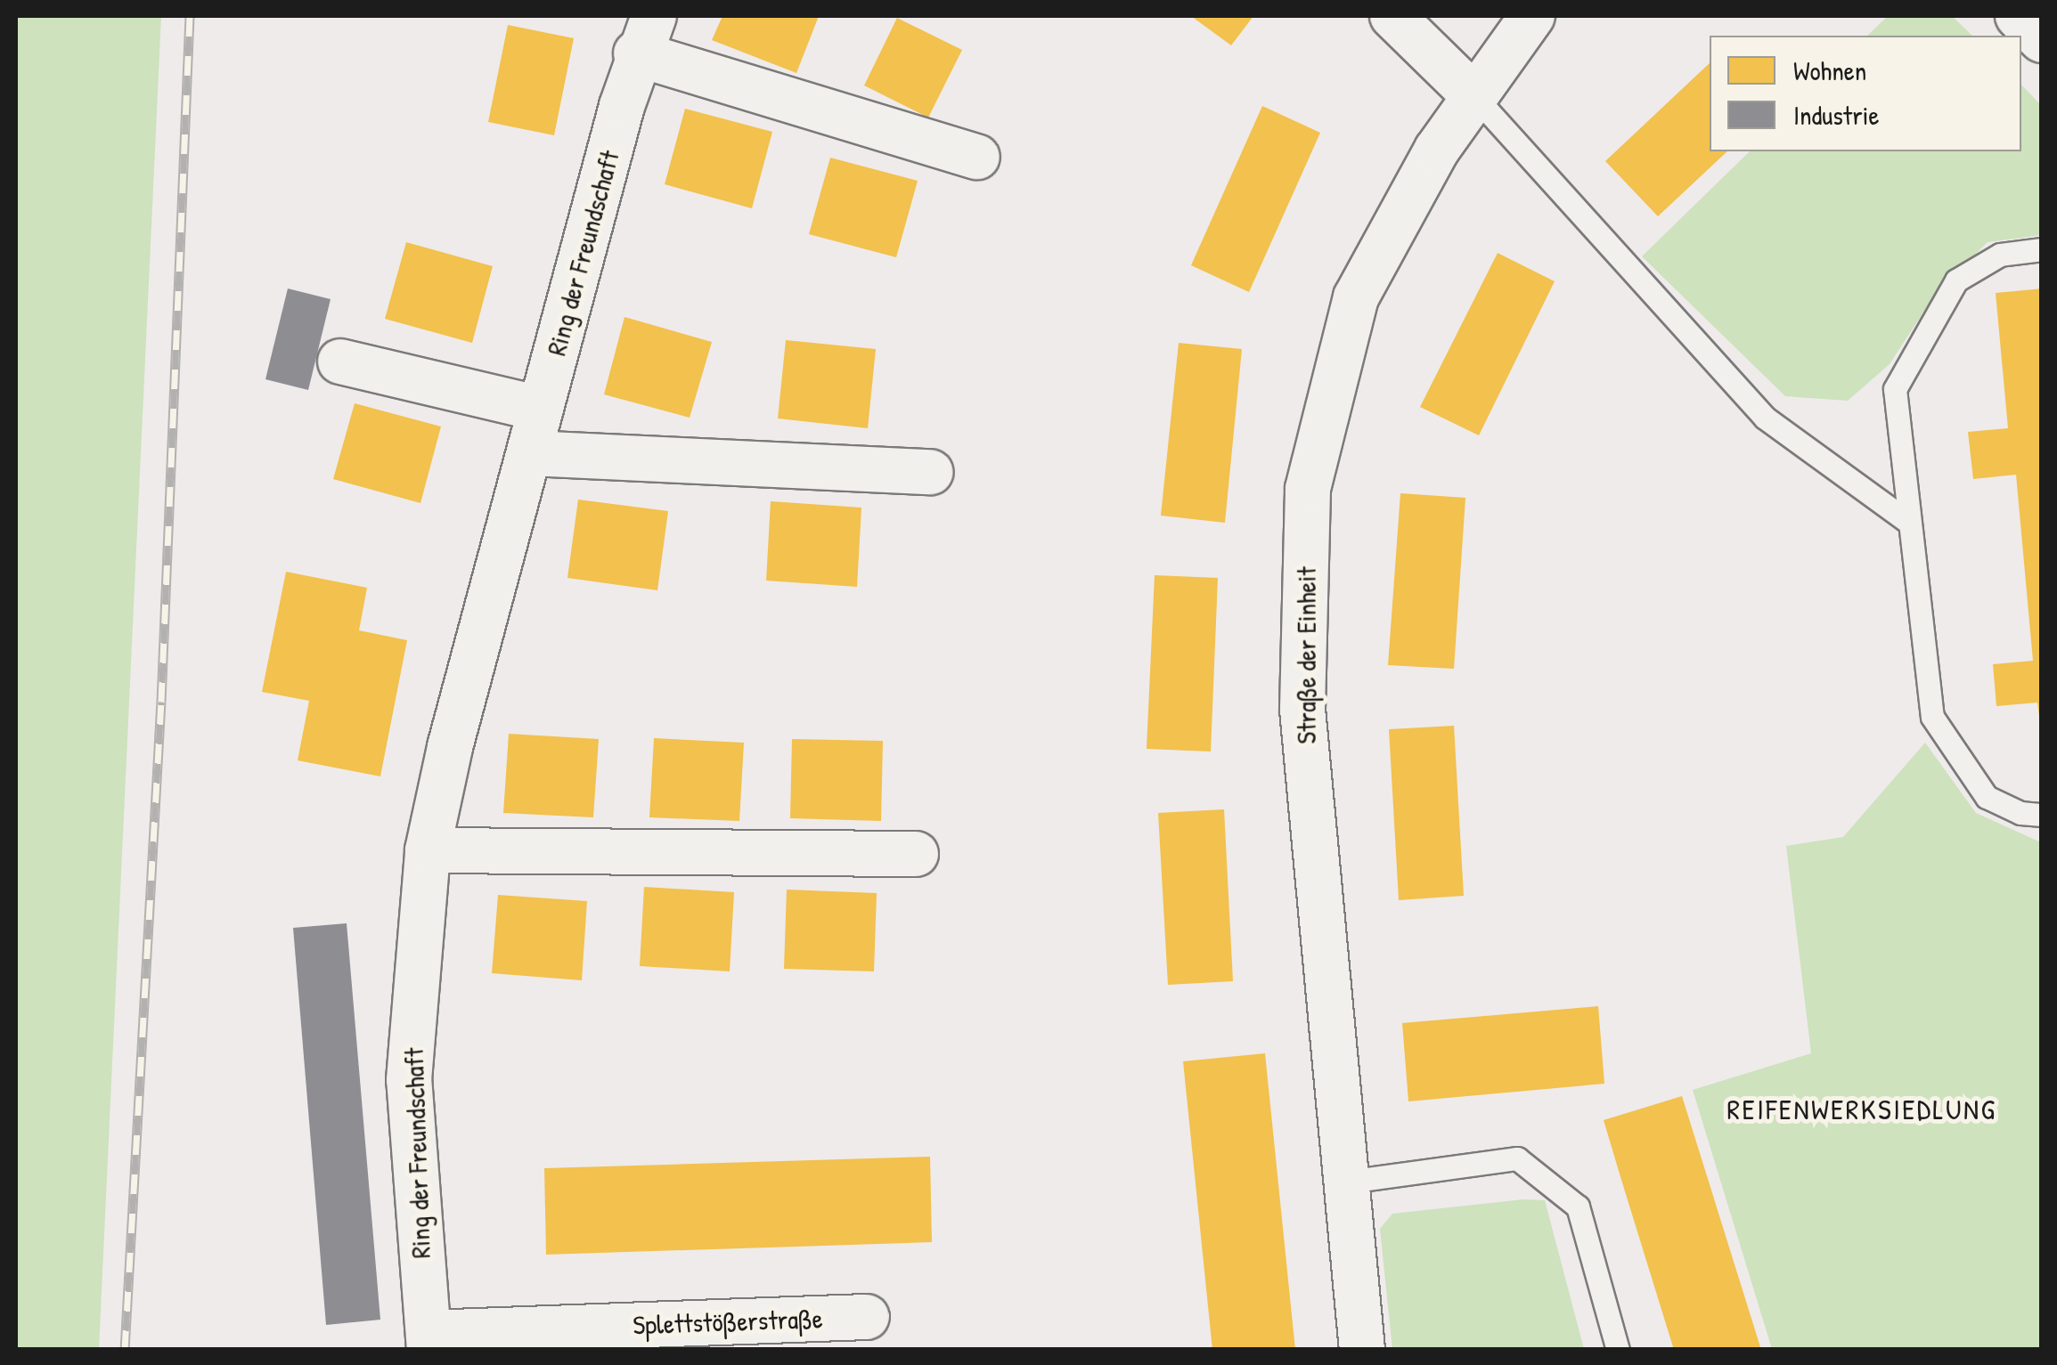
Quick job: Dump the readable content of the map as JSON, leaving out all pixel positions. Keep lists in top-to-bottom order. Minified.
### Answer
{"streets":{"street":["Ring der Freundschaft","Straße der Einheit","Splettstößerstraße"]},"crossings":[["Ring der Freundschaft","Splettstößerstraße"]],"districts":["REIFENWERKSIEDLUNG"],"legend":["Wohnen","Industrie"]}
